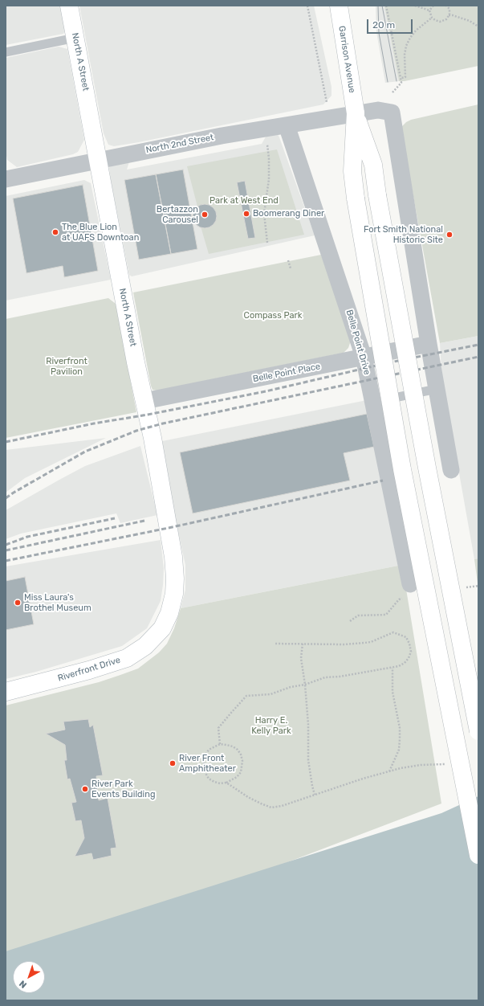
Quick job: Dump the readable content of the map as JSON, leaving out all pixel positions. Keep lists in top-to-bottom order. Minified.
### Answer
{"streets":{"main road":["Garrison Avenue","North A Street","Riverfront Drive"],"street":["North 2nd Street","Belle Point Drive","Belle Point Place"]},"crossings":[["Garrison Avenue","North 2nd Street"],["North A Street","North 2nd Street"],["North A Street","Belle Point Place"],["North A Street","Riverfront Drive"],["North 2nd Street","Belle Point Drive"],["North 2nd Street","Belle Point Place"],["Belle Point Drive","Belle Point Place"]],"parks":["Park at West End","Compass Park","Riverfront Pavilion","Harry E. Kelly Park"],"places":["Boomerang Diner","Bertazzon Carousel","The Blue Lion at UAFS Downtoan","Fort Smith National Historic Site","Miss Laura's Brothel Museum","River Front Amphitheater","River Park Events Building"],"scale_bar":"20 m","north":"bottom left"}
